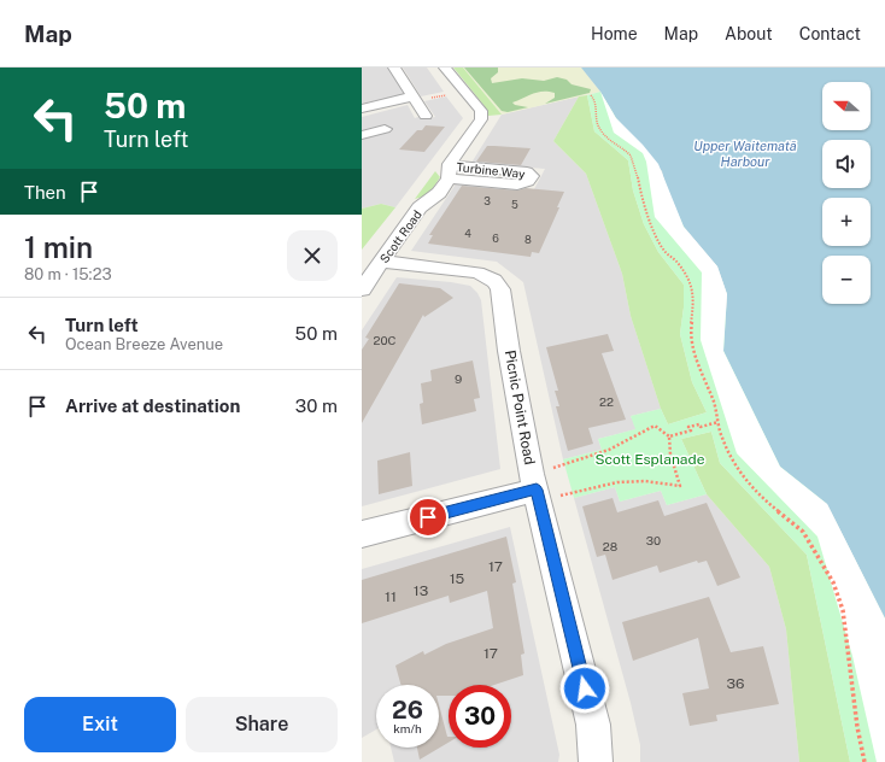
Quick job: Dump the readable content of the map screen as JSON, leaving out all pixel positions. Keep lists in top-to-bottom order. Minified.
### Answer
{"streets":{"street":["Scott Road","Picnic Point Road"]},"crossings":[["Scott Road","Picnic Point Road"]],"water":["Upper Waitematā Harbour"],"parks":["Scott Esplanade"],"house_numbers":["3","5","4","6","8","20C","9","22","30","28","17","15","13","11","17","36"],"north":"left","page":{"header":"Map","nav":["Home","Map","About","Contact"],"turn":["50 m","Turn left"],"map_buttons":["+","−"],"then":"Then","heading":["1 min","80 m · 15:23"],"list":[{"name":"Turn left","note":"Ocean Breeze Avenue","value":"50 m"},{"name":"Arrive at destination","value":"30 m"}],"speed":"26 km/h","limit":"30","buttons":["Exit","Share"]}}
